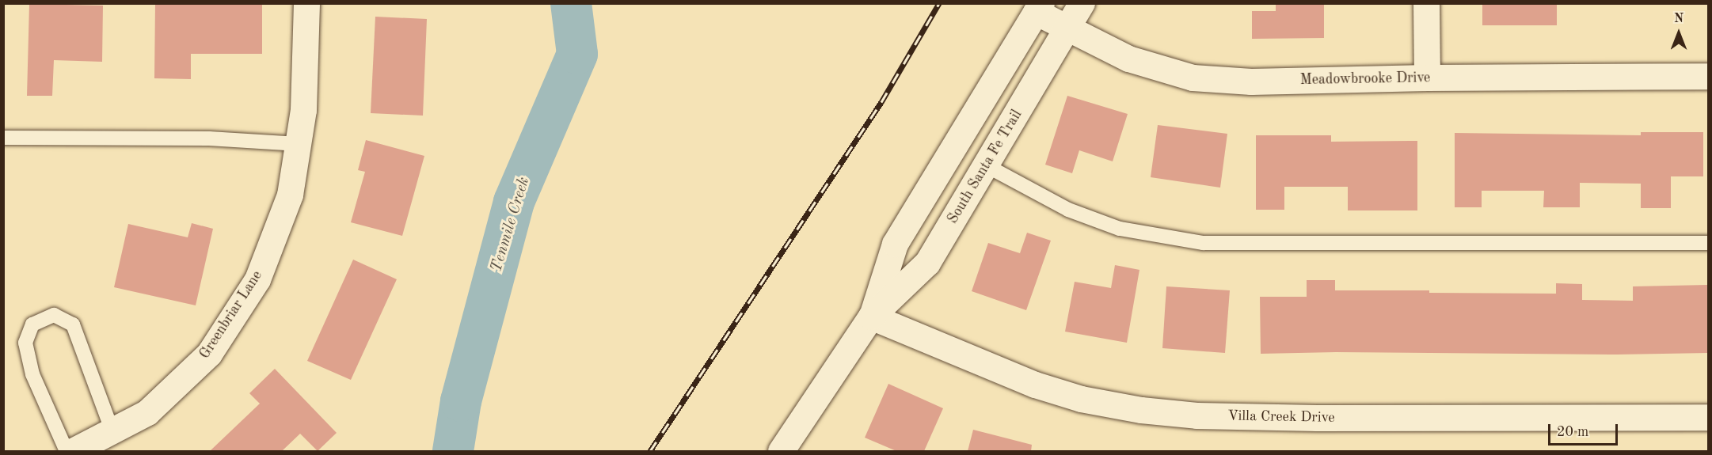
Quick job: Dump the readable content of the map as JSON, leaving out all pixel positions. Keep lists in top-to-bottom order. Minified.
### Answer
{"streets":{"street":["Meadowbrooke Drive","South Santa Fe Trail","Greenbriar Lane","Villa Creek Drive"]},"crossings":[["Meadowbrooke Drive","South Santa Fe Trail"],["South Santa Fe Trail","Villa Creek Drive"]],"water":["Tenmile Creek"],"scale_bar":"20 m","north":"top"}
